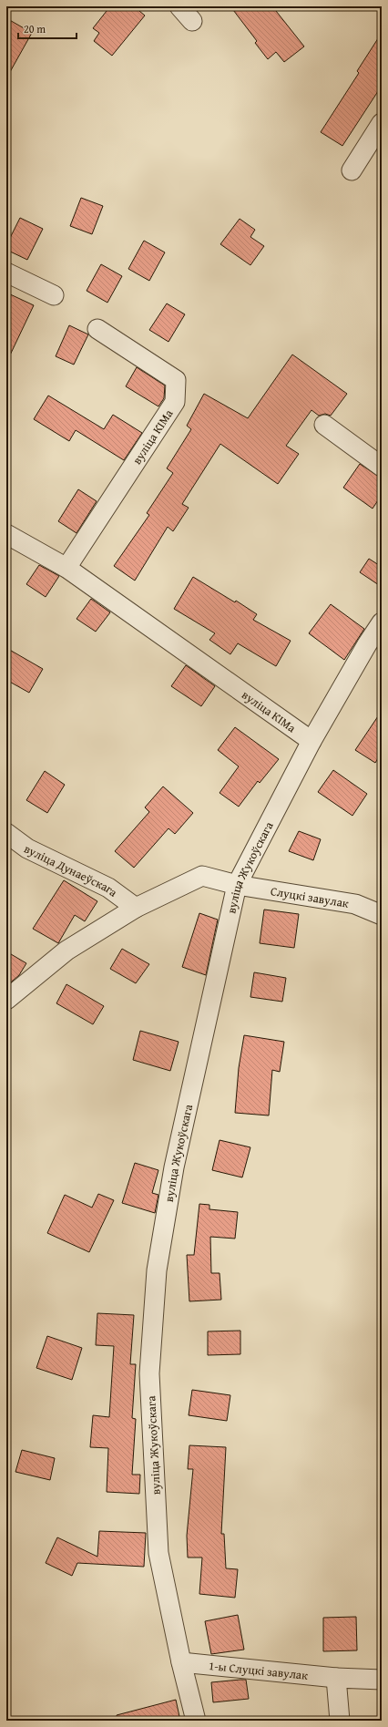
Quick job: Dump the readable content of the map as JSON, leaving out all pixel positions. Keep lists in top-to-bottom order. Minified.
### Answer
{"streets":{"street":["вуліца КІМа","вуліца Жукоўскага","вуліца Дунаеўскага","Слуцкі завулак","1-ы Слуцкі завулак"]},"crossings":[["вуліца КІМа","вуліца Жукоўскага"],["вуліца Жукоўскага","Слуцкі завулак"],["вуліца Жукоўскага","1-ы Слуцкі завулак"],["вуліца Дунаеўскага","Слуцкі завулак"]],"scale_bar":"20 m"}
